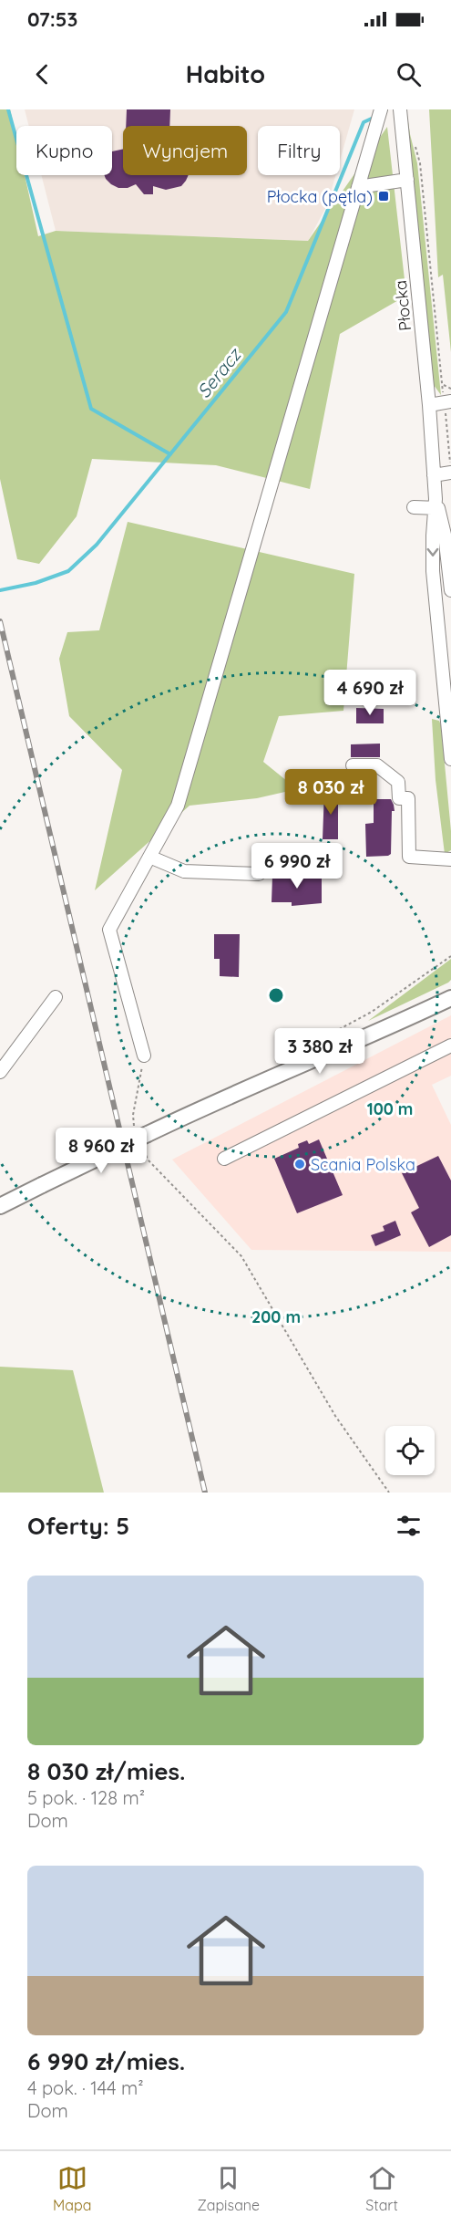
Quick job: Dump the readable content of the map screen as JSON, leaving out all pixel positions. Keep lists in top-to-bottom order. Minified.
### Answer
{"streets":{"street":["Płocka"]},"water":["Seracz"],"places":{"transit":["Płocka (pętla)"],"other":["Scania Polska"]},"page":{"status":"07:53","header":"Habito","chip":["Kupno","Wynajem","Filtry"],"price":["4 690 zł","8 030 zł","6 990 zł","3 380 zł","8 960 zł"],"heading":"Oferty: 5","list":[{"name":"8 030 zł/mies.","note":"5 pok. · 128 m² · Dom"},{"name":"6 990 zł/mies.","note":"4 pok. · 144 m² · Dom"}],"tabs":["Mapa","Zapisane","Start"]},"rings":["100 m","200 m"]}
